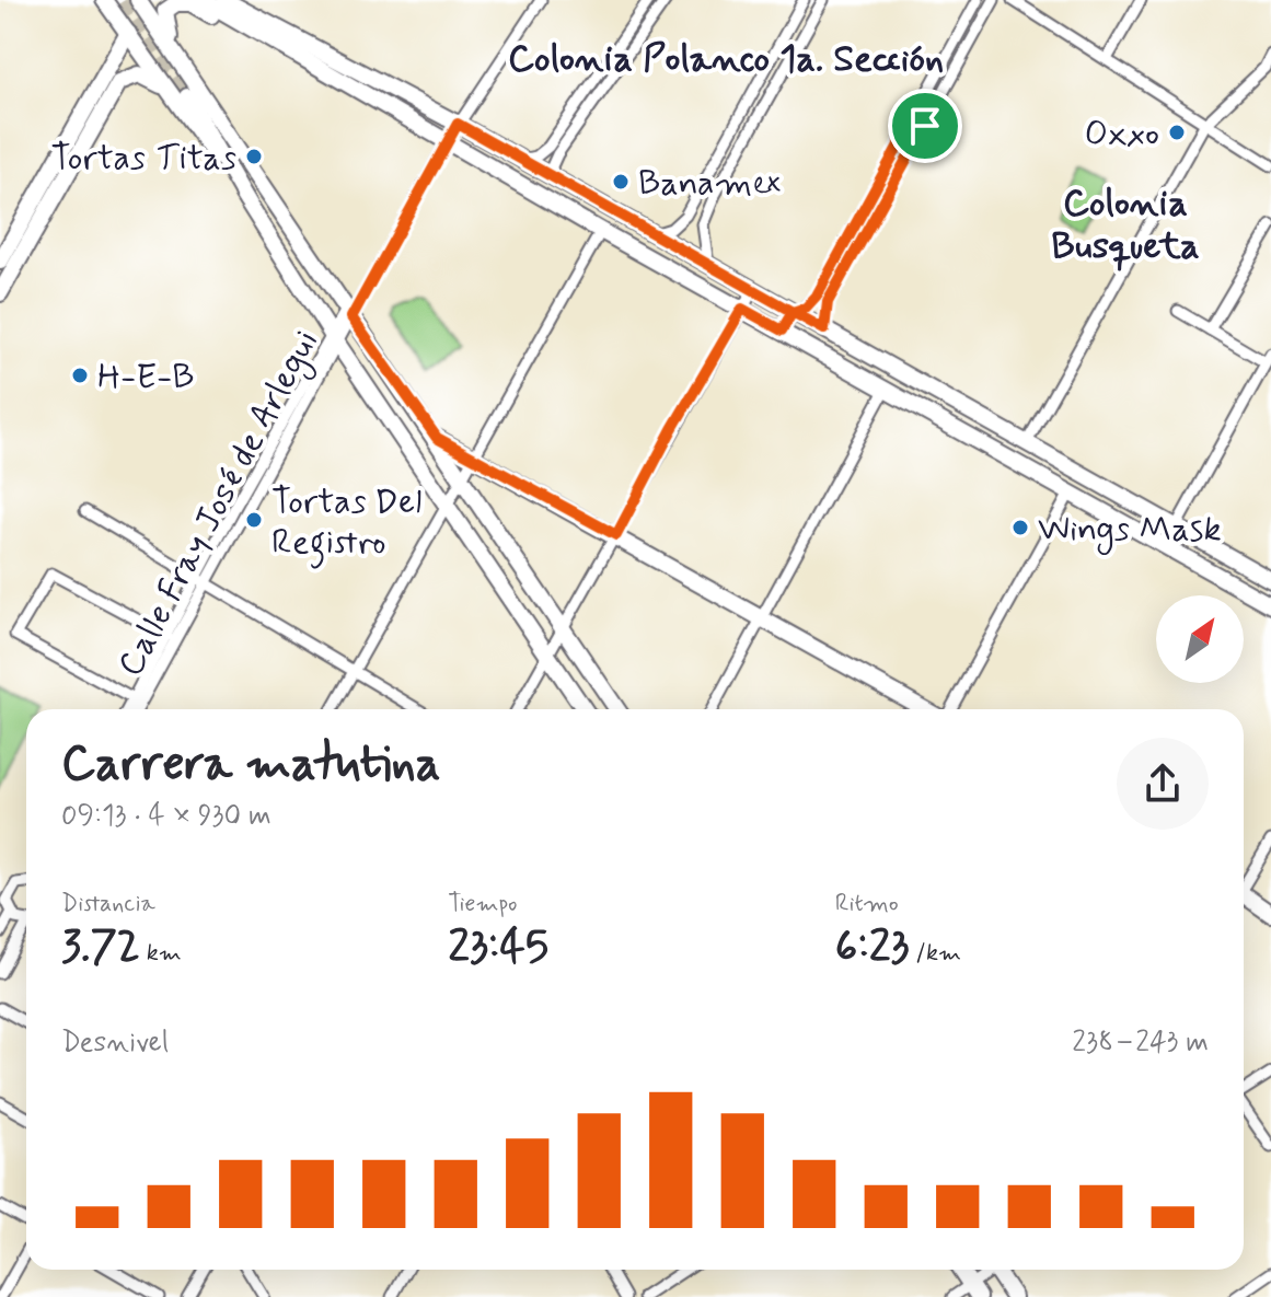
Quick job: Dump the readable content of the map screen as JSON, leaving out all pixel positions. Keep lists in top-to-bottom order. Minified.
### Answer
{"streets":{"street":["Calle Fray José de Arlegui"]},"districts":["Colonia Polanco 1a. Sección","Colonia Busqueta"],"places":["Oxxo","Tortas Titas","Banamex","H-E-B","Tortas Del Registro","Wings Mask"],"north":"top right","page":{"heading":["Carrera matutina","09:13 · 4 × 930 m"],"stats":[["Distancia","3.72 km"],["Tiempo","23:45"],["Ritmo","6:23 /km"]],"chart":["Desnivel","238–243 m"]}}
